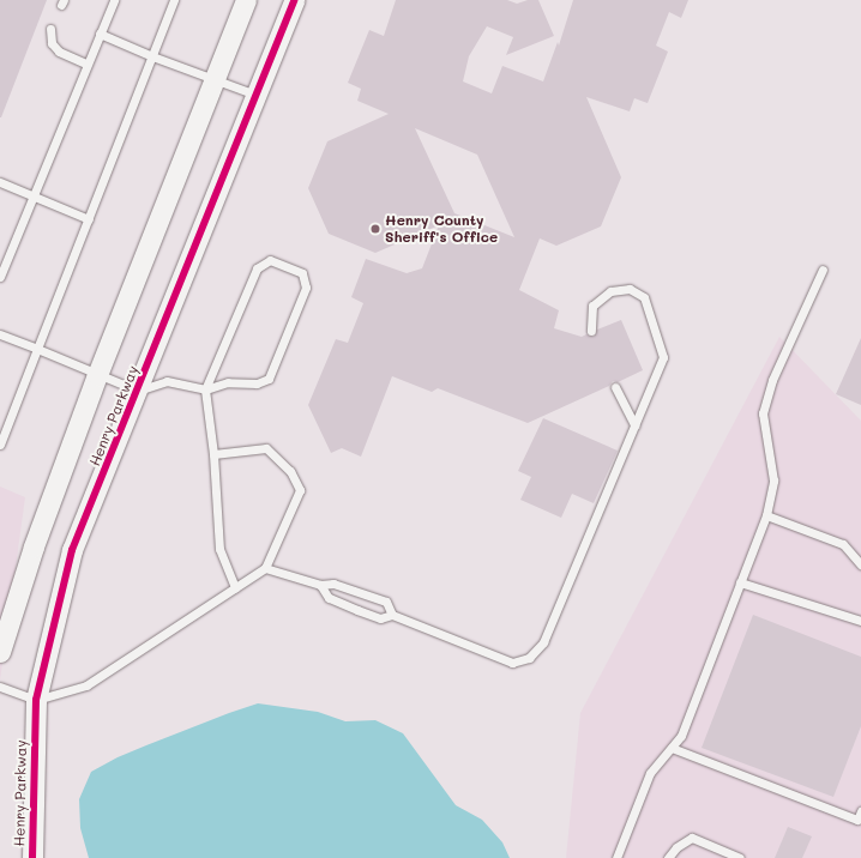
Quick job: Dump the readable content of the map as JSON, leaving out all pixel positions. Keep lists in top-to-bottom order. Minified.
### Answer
{"streets":{"street":["Henry Parkway"]},"places":["Henry County Sheriff's Office"]}
